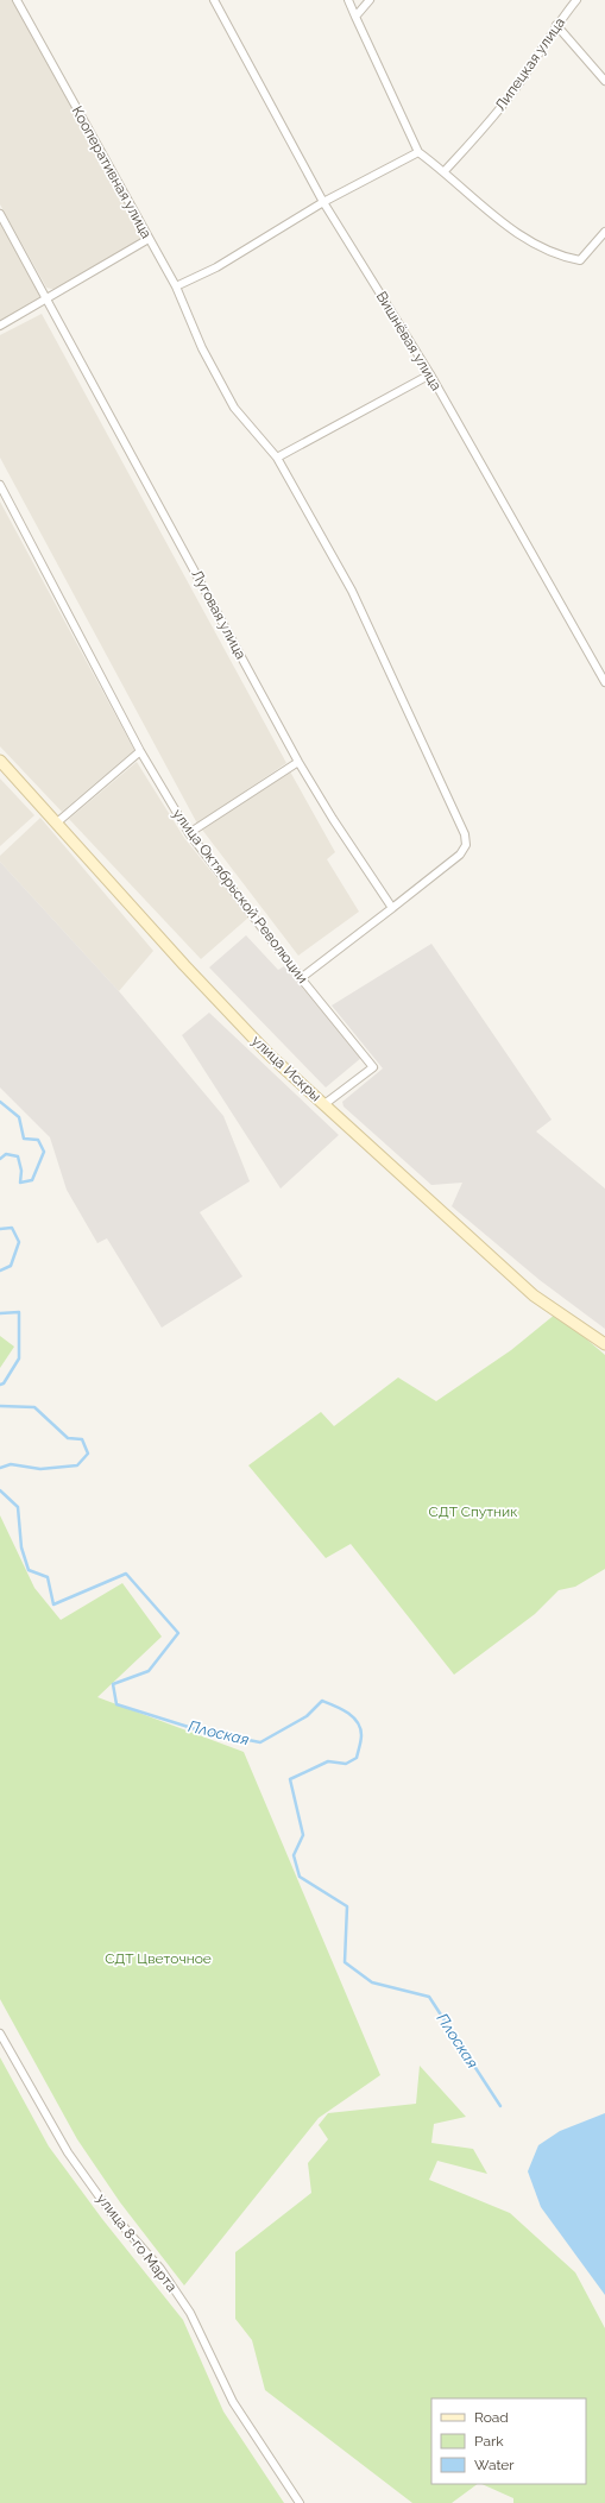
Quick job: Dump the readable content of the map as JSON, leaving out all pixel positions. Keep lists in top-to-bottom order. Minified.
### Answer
{"streets":{"main road":["улица Искры"],"street":["Липецкая улица","Кооперативная улица","Вишнёвая улица","Луговая улица","улица Октябрьской Революции","улица 8-го Марта"]},"crossings":[["Кооперативная улица","Луговая улица"],["улица Октябрьской Революции","улица Искры"]],"water":["Плоская"],"parks":["СДТ Спутник","СДТ Цветочное"],"legend":["Road","Park","Water"]}
